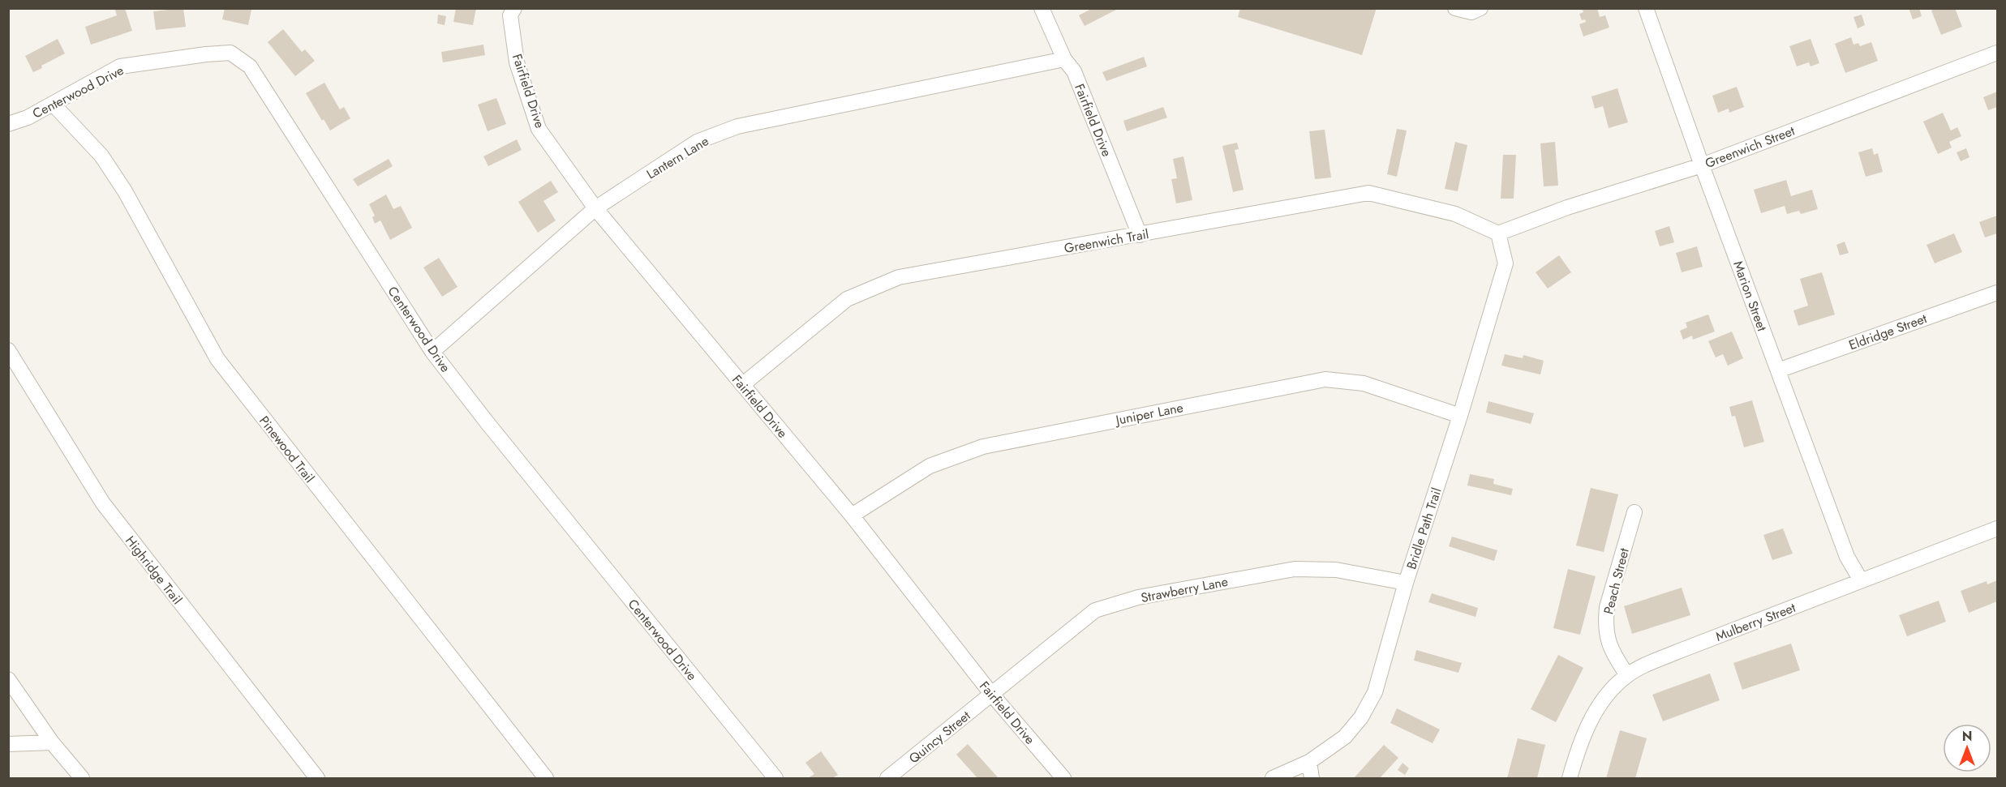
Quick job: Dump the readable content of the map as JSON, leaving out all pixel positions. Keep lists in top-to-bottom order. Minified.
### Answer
{"streets":{"street":["Fairfield Drive","Centerwood Drive","Greenwich Street","Lantern Lane","Greenwich Trail","Marion Street","Eldridge Street","Juniper Lane","Pinewood Trail","Bridle Path Trail","Highridge Trail","Peach Street","Strawberry Lane","Mulberry Street","Quincy Street"]},"crossings":[["Fairfield Drive","Lantern Lane"],["Fairfield Drive","Greenwich Trail"],["Fairfield Drive","Juniper Lane"],["Fairfield Drive","Strawberry Lane"],["Fairfield Drive","Quincy Street"],["Centerwood Drive","Lantern Lane"],["Centerwood Drive","Pinewood Trail"],["Greenwich Street","Greenwich Trail"],["Greenwich Street","Marion Street"],["Greenwich Street","Bridle Path Trail"],["Greenwich Trail","Bridle Path Trail"],["Marion Street","Eldridge Street"],["Marion Street","Mulberry Street"],["Juniper Lane","Bridle Path Trail"],["Bridle Path Trail","Strawberry Lane"],["Peach Street","Mulberry Street"],["Strawberry Lane","Quincy Street"]],"north":"top"}
